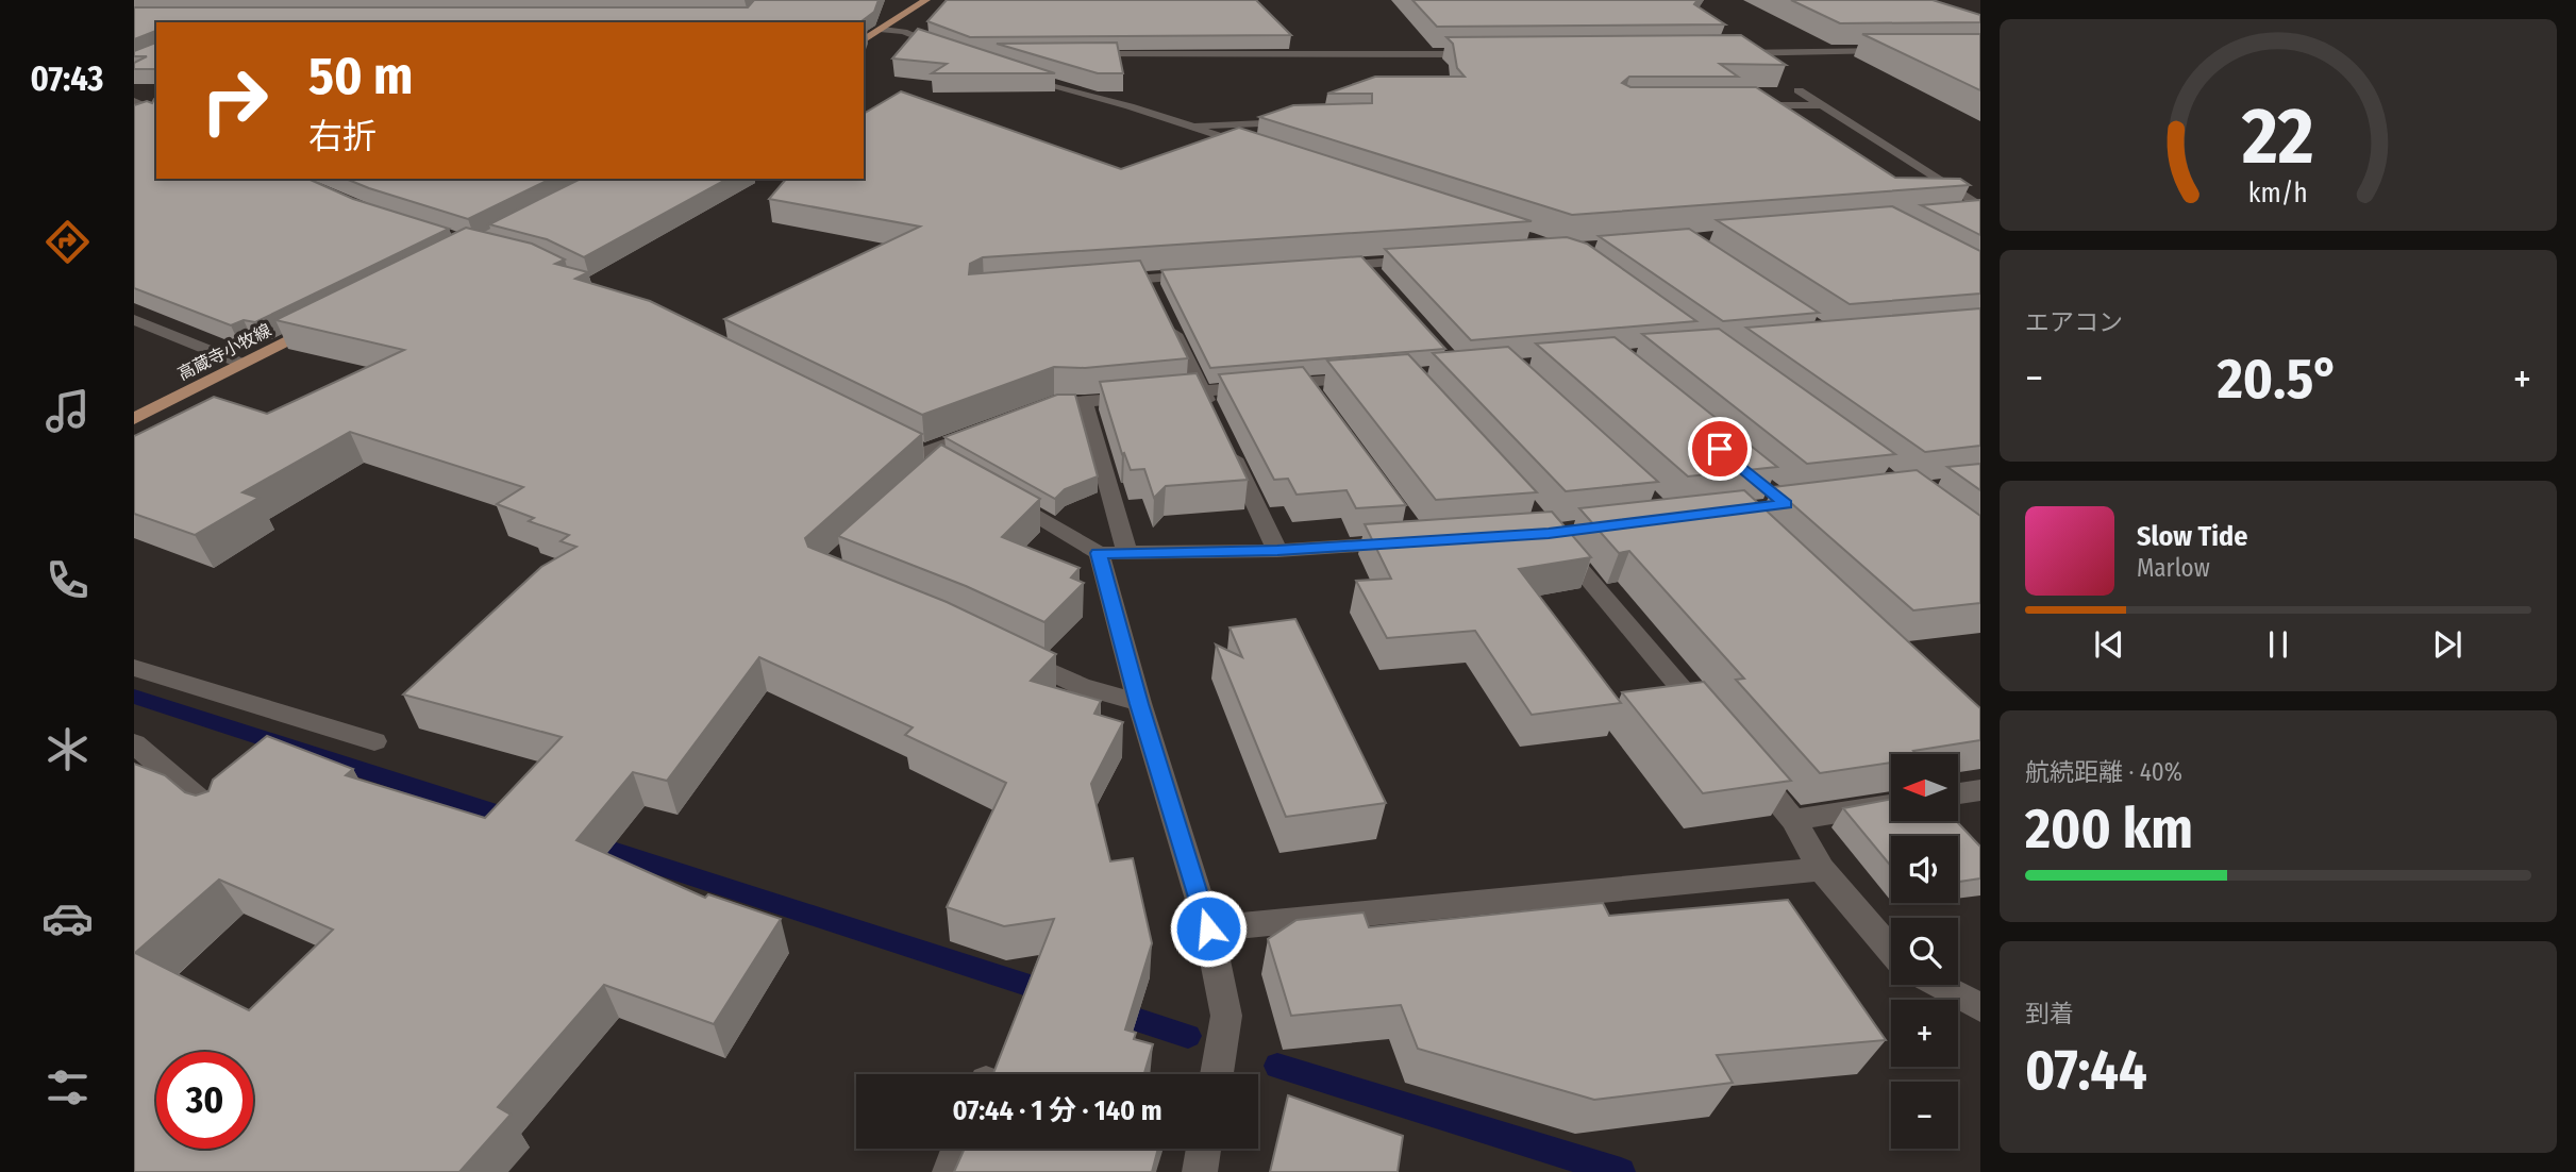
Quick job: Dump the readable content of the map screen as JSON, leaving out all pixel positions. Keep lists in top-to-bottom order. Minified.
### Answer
{"streets":{"main road":["高蔵寺小牧線"]},"north":"left","page":{"tabs":"07:43","turn":["50 m","右折"],"tile":["エアコン",["航続距離 · 40%","200 km"],["到着","07:44"]],"heat":["−","20.5°","+"],"song":["Slow Tide","Marlow"],"map_buttons":["+","−"],"limit":"30","trip":"07:44 · 1 分 · 140 m","gauge":["22","km/h"]}}
